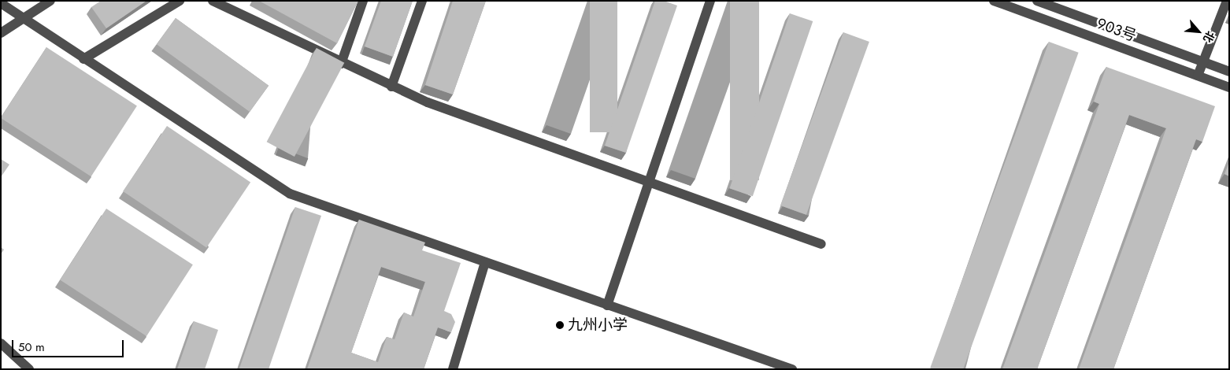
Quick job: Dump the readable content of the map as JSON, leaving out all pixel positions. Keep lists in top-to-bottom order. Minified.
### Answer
{"streets":{"street":["903号"]},"places":["九州小学"],"scale_bar":"50 m","north":"bottom right"}
